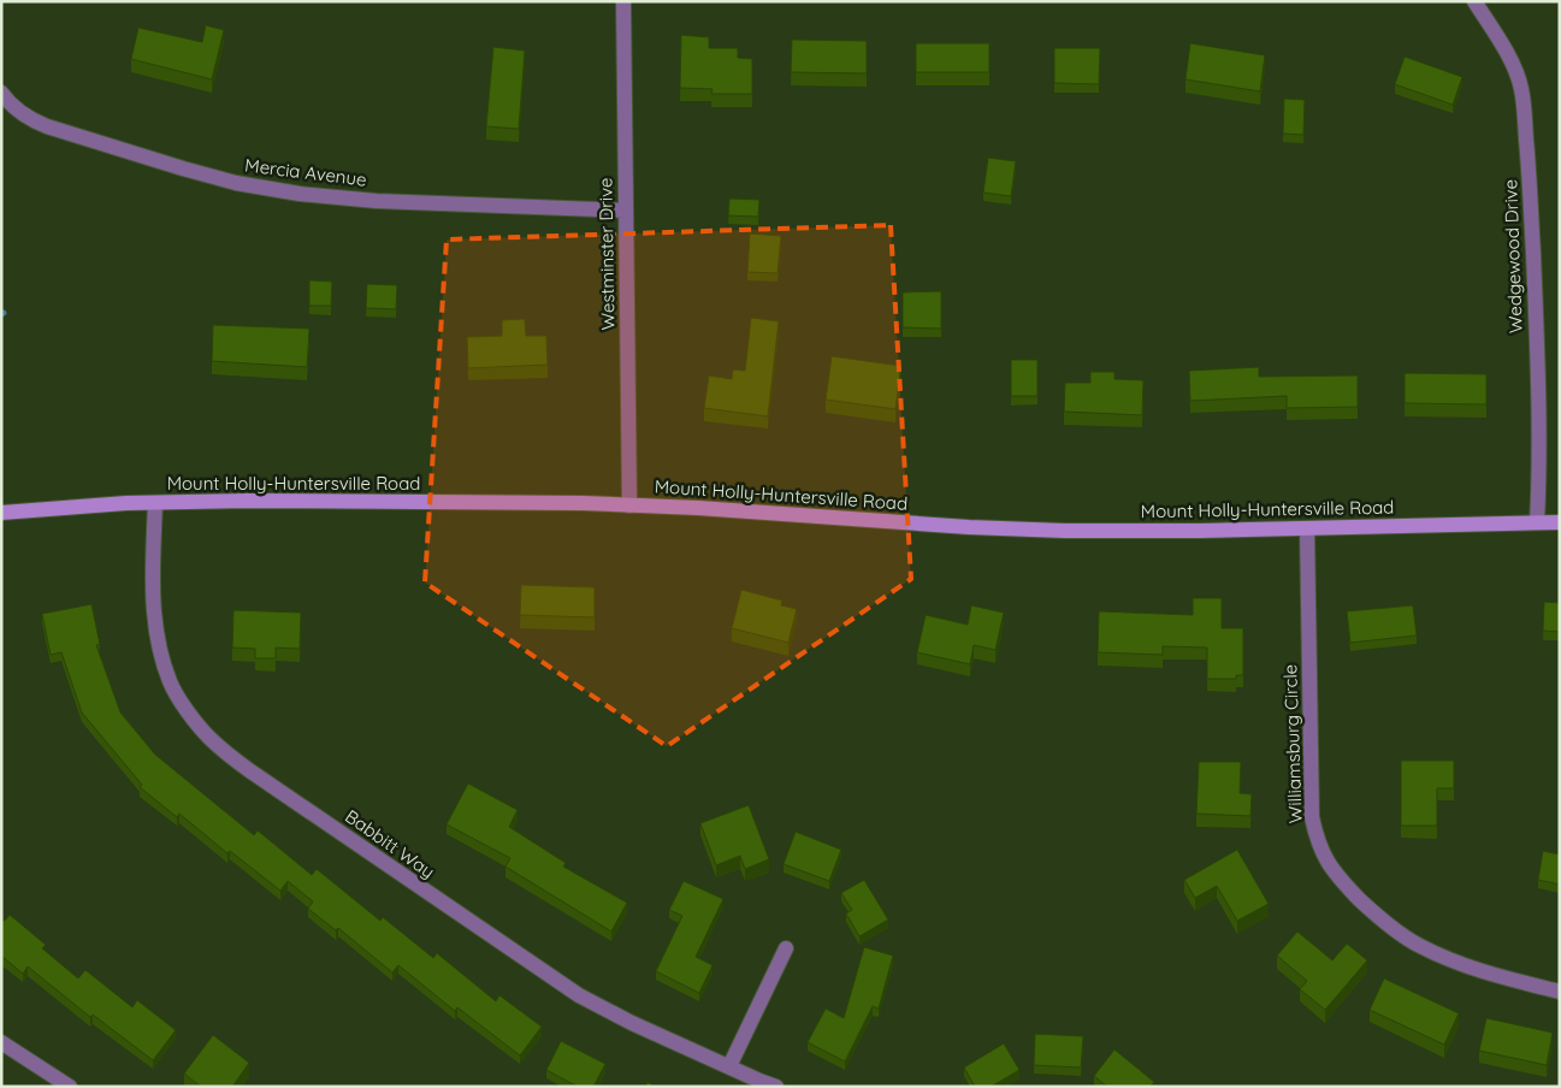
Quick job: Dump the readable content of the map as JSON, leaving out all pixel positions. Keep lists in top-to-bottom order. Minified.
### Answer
{"streets":{"main road":["Mount Holly-Huntersville Road"],"street":["Mercia Avenue","Westminster Drive","Wedgewood Drive","Williamsburg Circle","Babbitt Way"]},"crossings":[["Mercia Avenue","Westminster Drive"],["Westminster Drive","Mount Holly-Huntersville Road"],["Wedgewood Drive","Mount Holly-Huntersville Road"],["Mount Holly-Huntersville Road","Williamsburg Circle"],["Mount Holly-Huntersville Road","Babbitt Way"]]}
